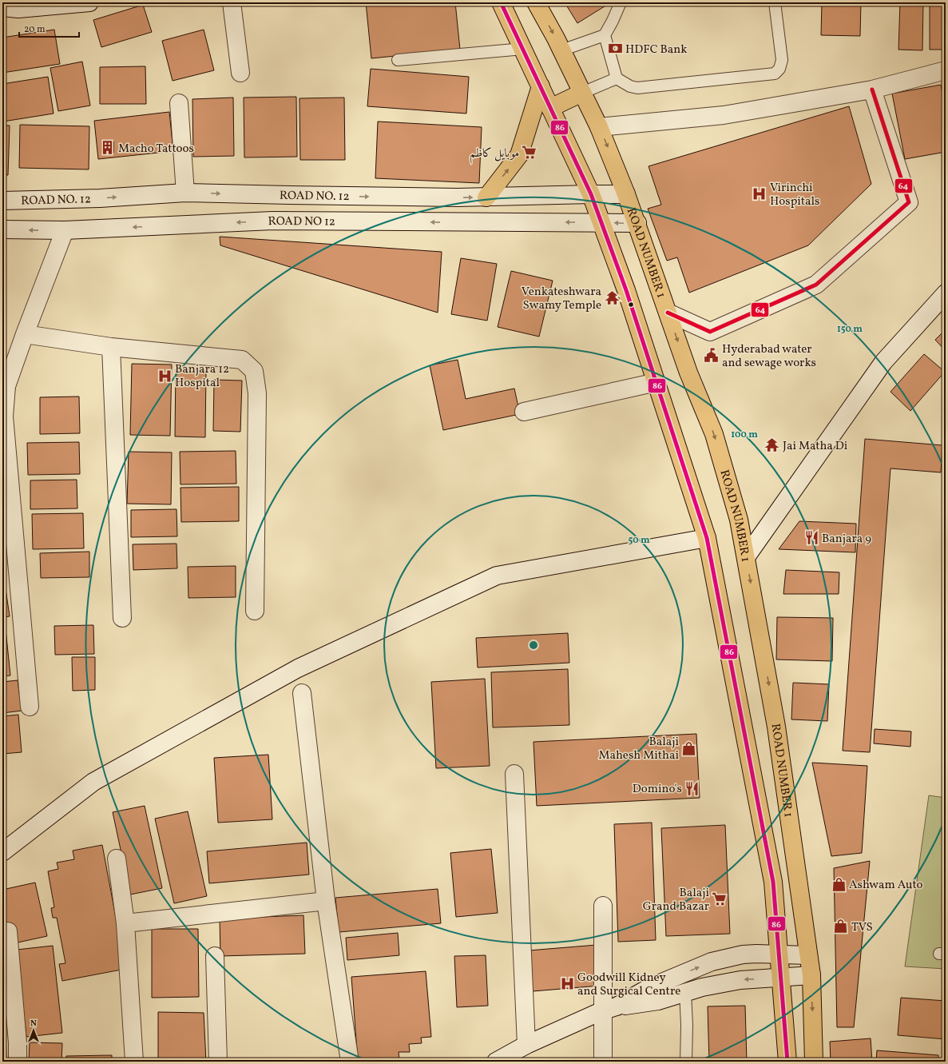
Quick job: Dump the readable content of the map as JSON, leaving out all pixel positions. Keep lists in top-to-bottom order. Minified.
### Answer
{"streets":{"main road":["ROAD NUMBER 1"],"street":["ROAD NO. 12","ROAD NO 12"]},"crossings":[["ROAD NO. 12","ROAD NUMBER 1"],["ROAD NO 12","ROAD NUMBER 1"]],"one_way":["ROAD NO. 12","ROAD NO 12"],"places":{"bank":["HDFC Bank"],"building":["Macho Tattoos"],"supermarket":["موبايل كاظم","Balaji Grand Bazar"],"hospital":["Virinchi Hospitals","Banjara 12 Hospital","Goodwill Kidney and Surgical Centre"],"temple":["Venkateshwara Swamy Temple","Jai Matha Di"],"public building":["Hyderabad water and sewage works"],"restaurant":["Banjara 9","Domino's"],"shop":["Balaji Mahesh Mithai","Ashwam Auto","TVS"]},"lines":["transit line 86","transit line 64"],"scale_bar":"20 m","north":"top","rings":["150 m","100 m","50 m"]}
